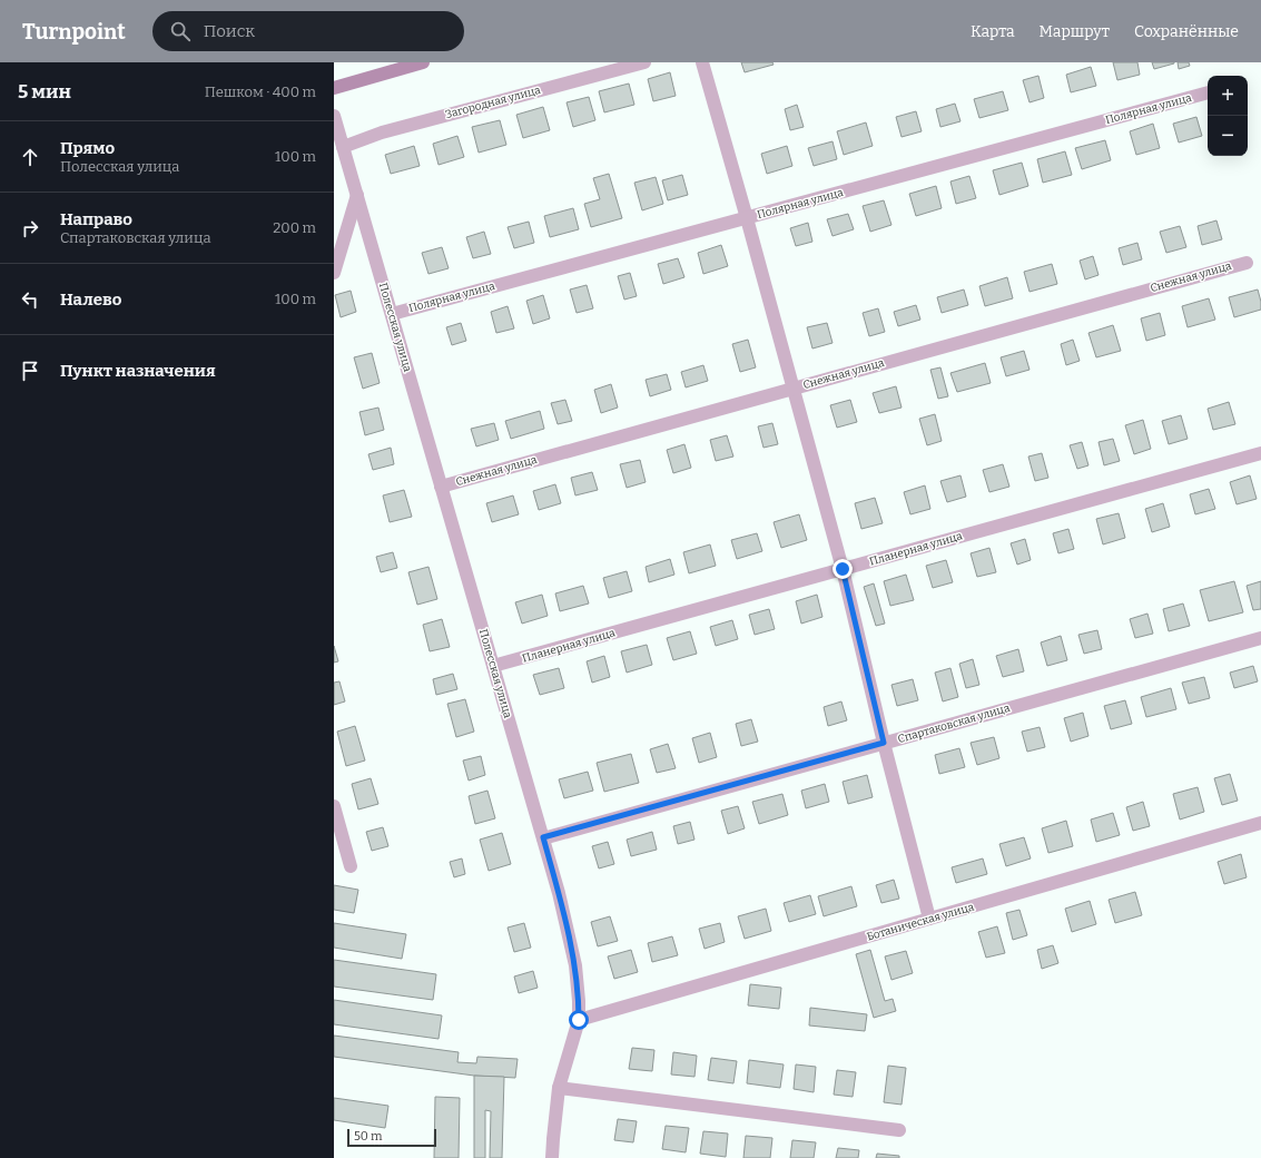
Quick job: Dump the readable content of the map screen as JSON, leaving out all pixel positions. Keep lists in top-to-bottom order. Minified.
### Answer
{"streets":{"street":["Загородная улица","Полярная улица","Снежная улица","Полесская улица","Планерная улица","Спартаковская улица","Ботаническая улица"]},"crossings":[["Загородная улица","Полесская улица"],["Полярная улица","Полесская улица"],["Снежная улица","Полесская улица"],["Полесская улица","Планерная улица"],["Полесская улица","Спартаковская улица"],["Полесская улица","Ботаническая улица"]],"scale_bar":"50 m","page":{"header":"Turnpoint","search":"Поиск","nav":["Карта","Маршрут","Сохранённые"],"heading":["5 мин","Пешком · 400 m"],"map_buttons":["+","−"],"list":[["Прямо","Полесская улица","100 m"],["Направо","Спартаковская улица","200 m"],["Налево","100 m"],"Пункт назначения"],"scale":"50 m"}}
